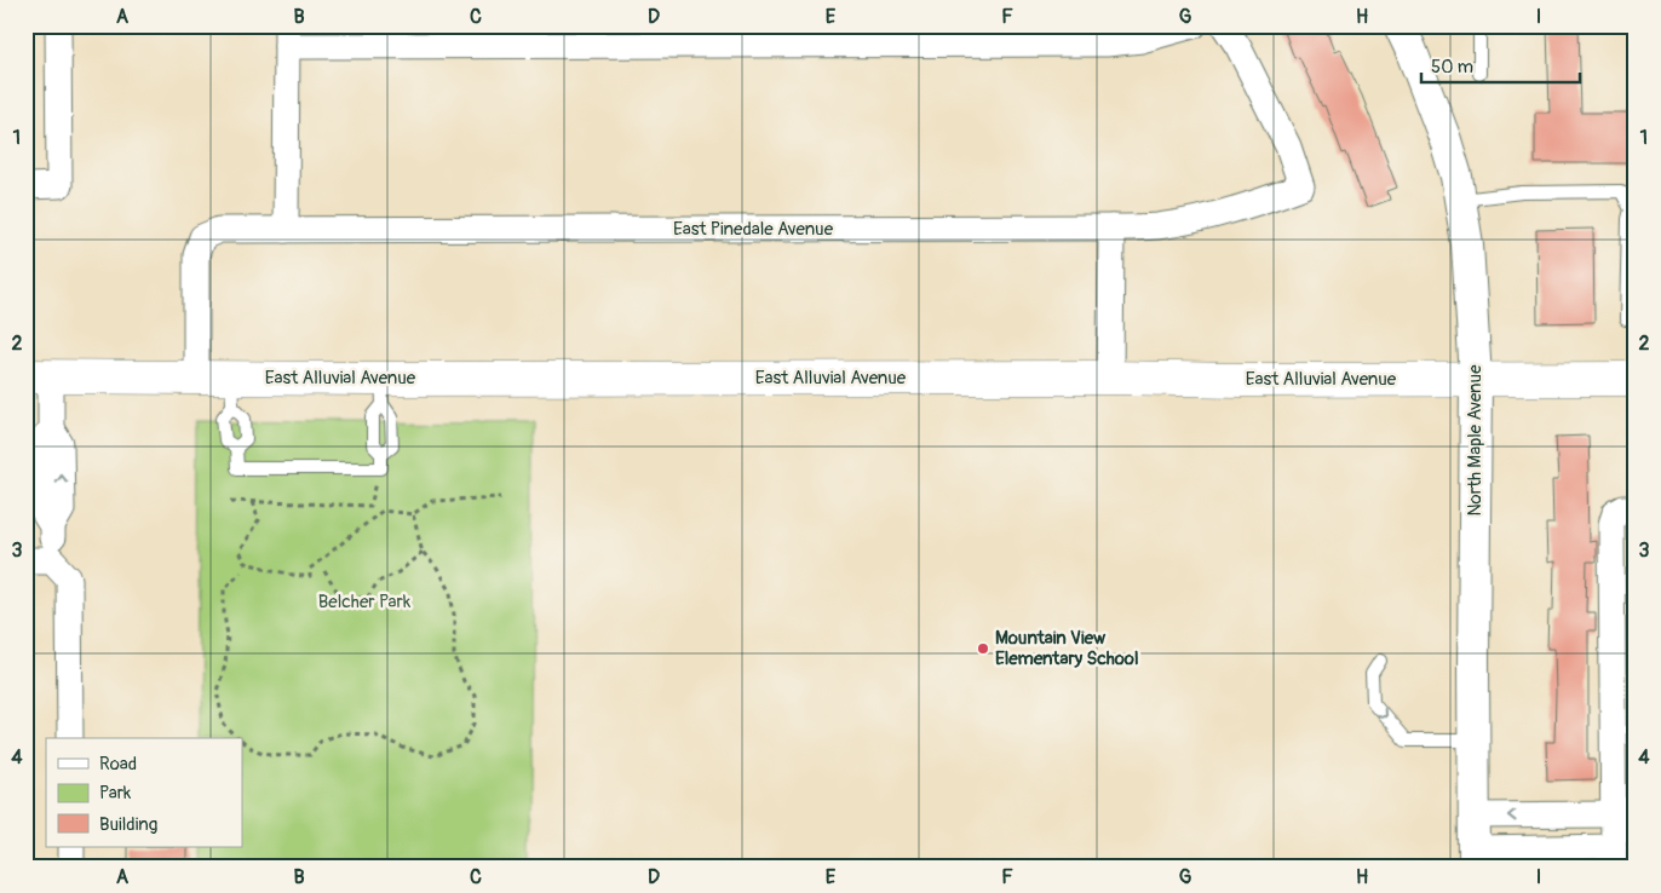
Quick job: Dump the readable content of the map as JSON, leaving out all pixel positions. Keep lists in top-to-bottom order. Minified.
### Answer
{"streets":{"main road":["East Alluvial Avenue"],"street":["East Pinedale Avenue","North Maple Avenue"]},"crossings":[["East Pinedale Avenue","East Alluvial Avenue"],["East Alluvial Avenue","North Maple Avenue"]],"parks":["Belcher Park"],"places":["Mountain View Elementary School"],"legend":["Road","Park","Building"],"scale_bar":"50 m","grid":{"columns":["A","B","C","D","E","F","G","H","I"],"rows":["1","2","3","4"]}}
